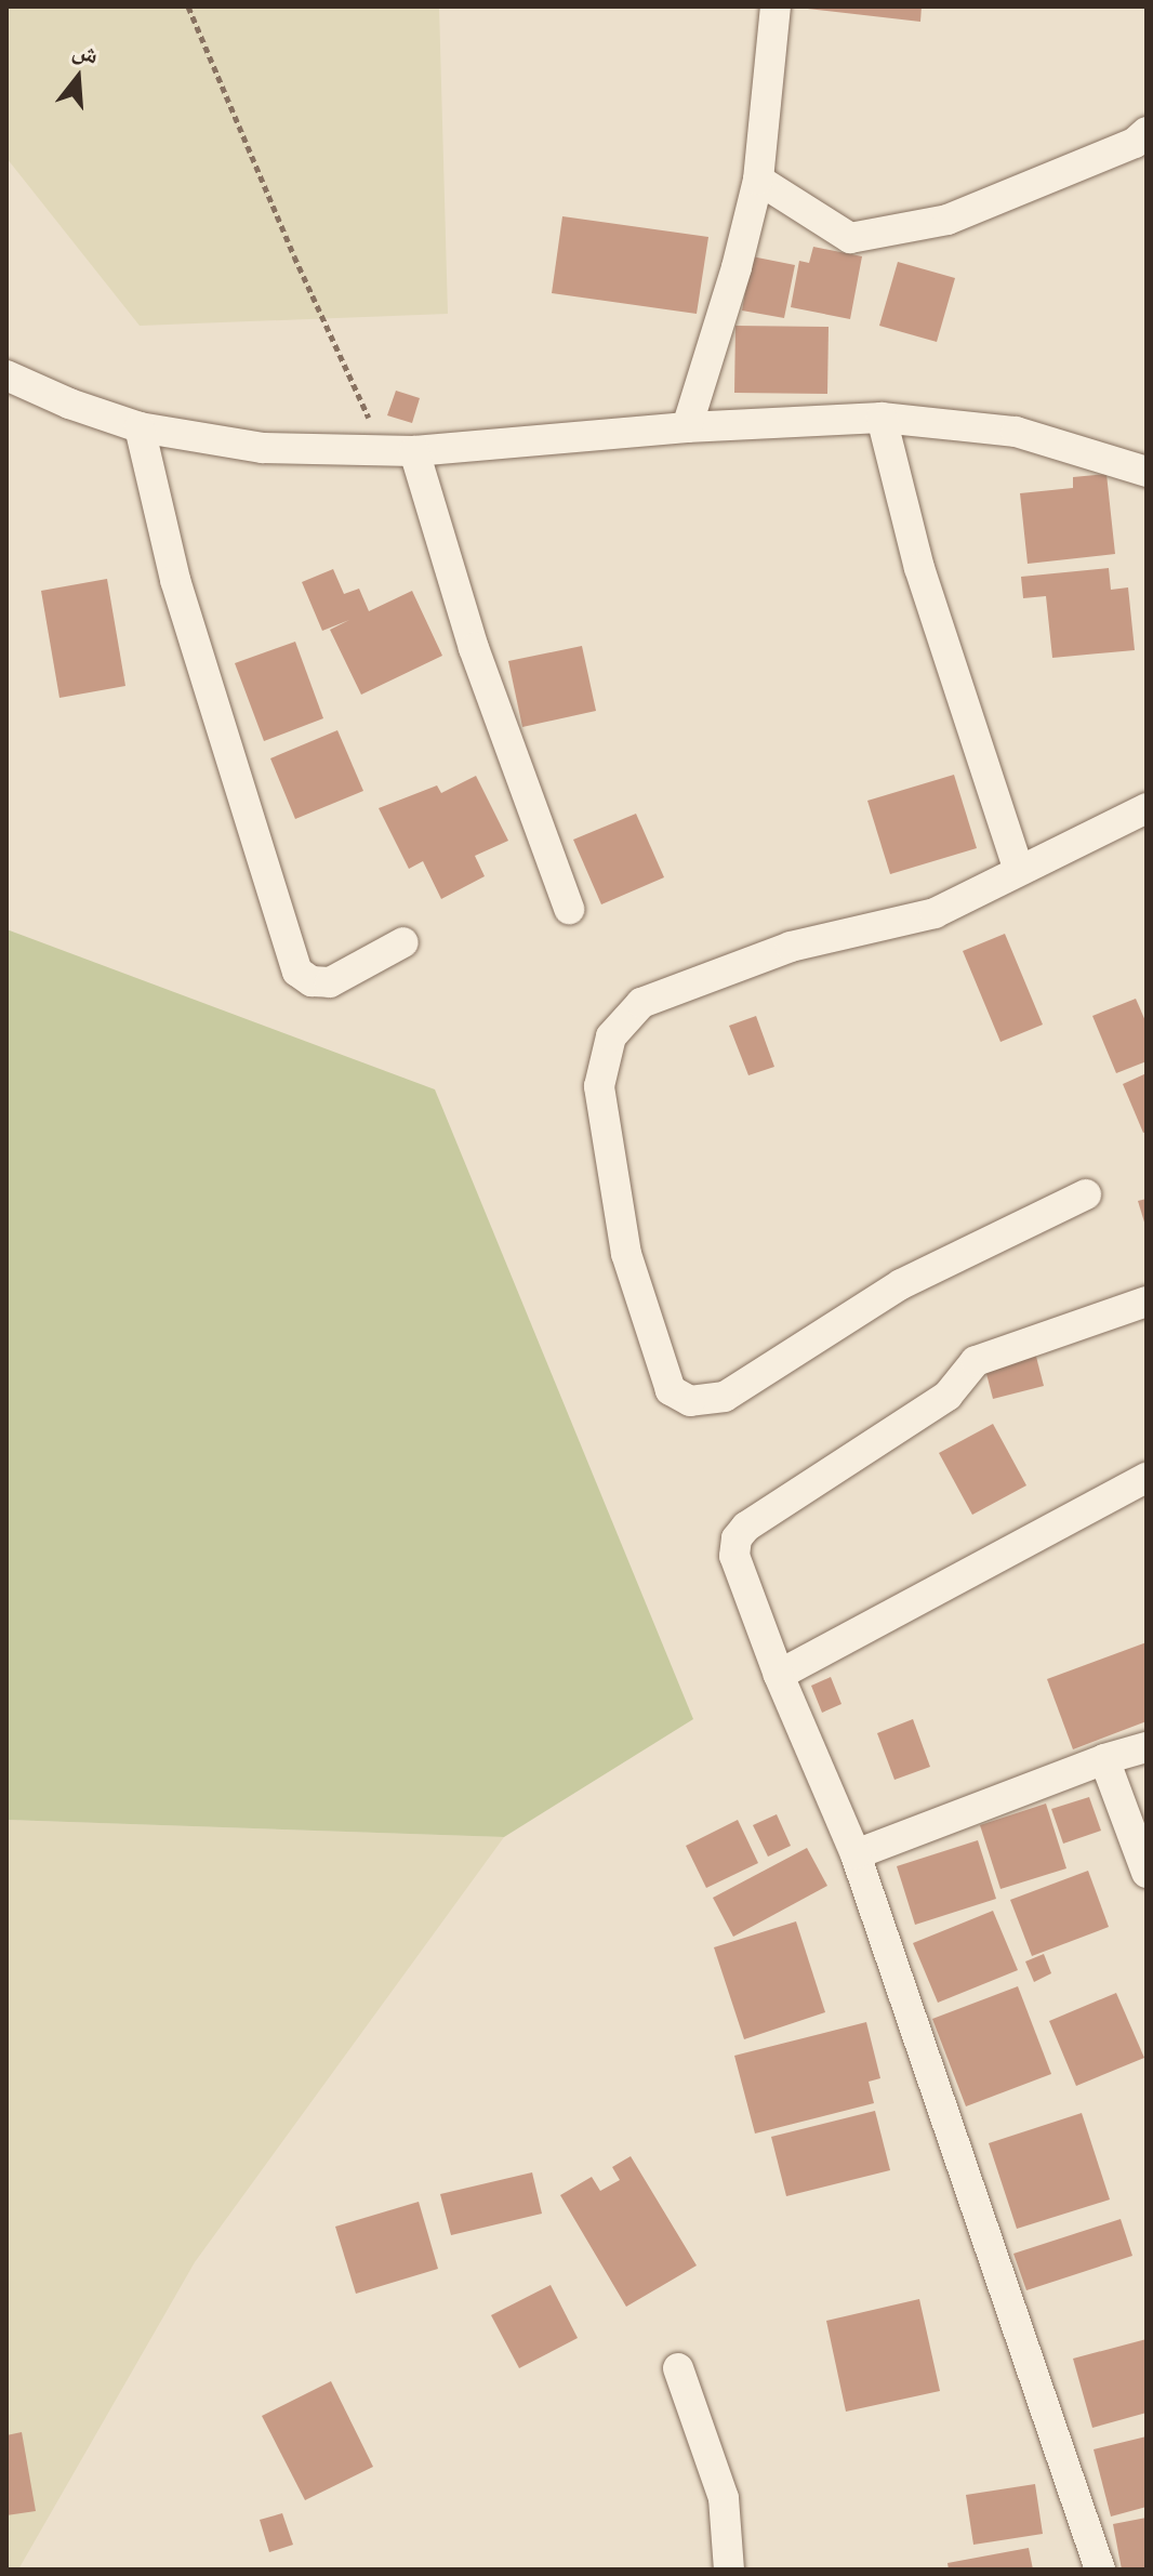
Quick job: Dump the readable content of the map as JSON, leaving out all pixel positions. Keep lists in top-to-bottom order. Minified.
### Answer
{"north":"top"}
